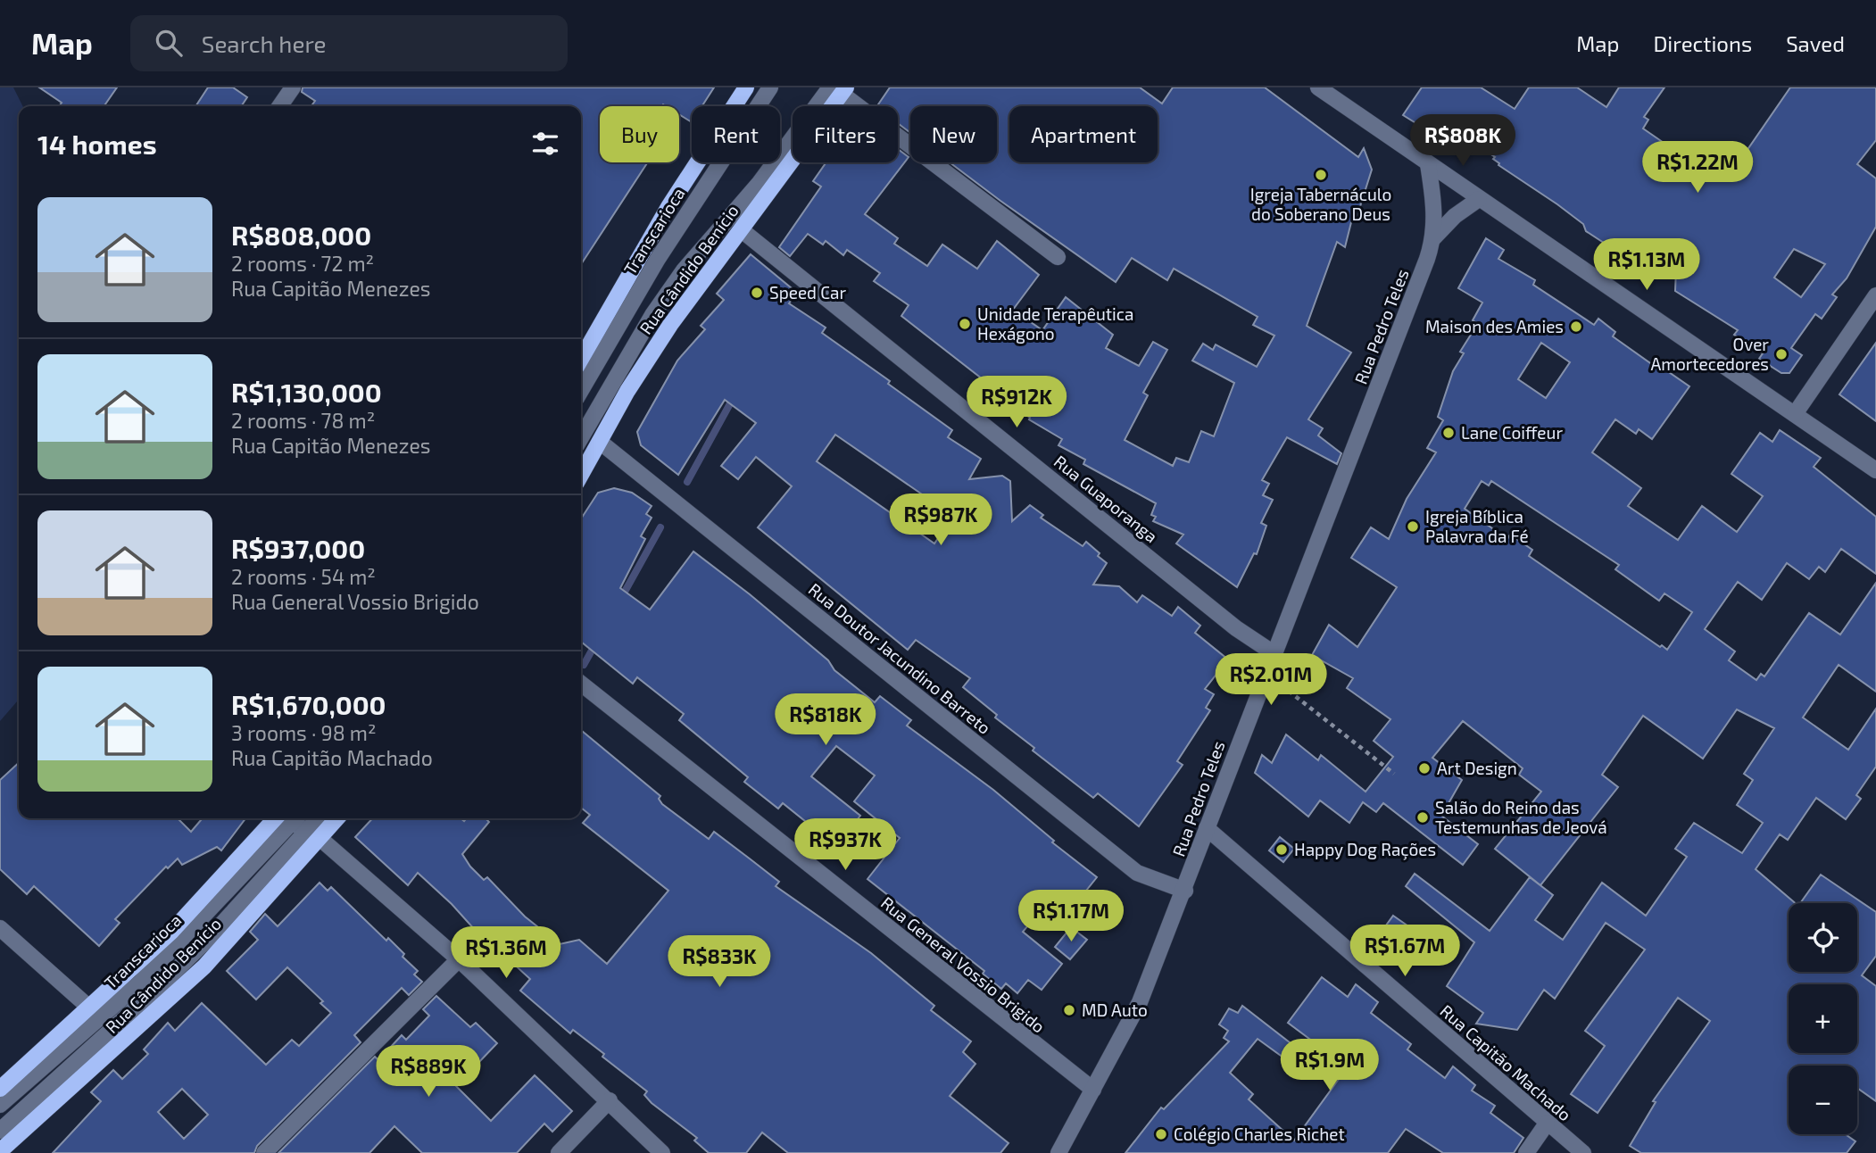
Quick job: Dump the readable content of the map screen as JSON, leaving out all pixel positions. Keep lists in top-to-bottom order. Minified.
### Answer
{"streets":{"main road":["Rua Cândido Benício"],"street":["Transcarioca","Rua Pedro Teles","Rua Guaporanga","Rua Doutor Jacundino Barreto","Rua General Vossio Brigido","Rua Capitão Machado"]},"crossings":[["Transcarioca","Rua Cândido Benício"],["Rua Cândido Benício","Rua Guaporanga"],["Rua Cândido Benício","Rua Doutor Jacundino Barreto"],["Rua Pedro Teles","Rua Guaporanga"],["Rua Pedro Teles","Rua Doutor Jacundino Barreto"],["Rua Pedro Teles","Rua General Vossio Brigido"],["Rua Pedro Teles","Rua Capitão Machado"]],"places":["Igreja Tabernáculo do Soberano Deus","Speed Car","Unidade Terapêutica Hexágono","Maison des Amies","Over Amortecedores","Lane Coiffeur","Igreja Bíblica Palavra da Fé","Art Design","Salão do Reino das Testemunhas de Jeová","Happy Dog Rações","MD Auto","Colégio Charles Richet"],"page":{"header":"Map","search":"Search here","nav":["Map","Directions","Saved"],"chip":["Buy","Rent","Filters","New","Apartment"],"heading":"14 homes","price":["R$808K","R$1.22M","R$1.13M","R$912K","R$987K","R$2.01M","R$818K","R$937K","R$1.17M","R$1.67M","R$1.36M","R$833K","R$1.9M","R$889K"],"list":[{"name":"R$808,000","note":"2 rooms · 72 m² · Rua Capitão Menezes"},{"name":"R$1,130,000","note":"2 rooms · 78 m² · Rua Capitão Menezes"},{"name":"R$937,000","note":"2 rooms · 54 m² · Rua General Vossio Brigido"},{"name":"R$1,670,000","note":"3 rooms · 98 m² · Rua Capitão Machado"}],"map_buttons":["+","−"]}}
